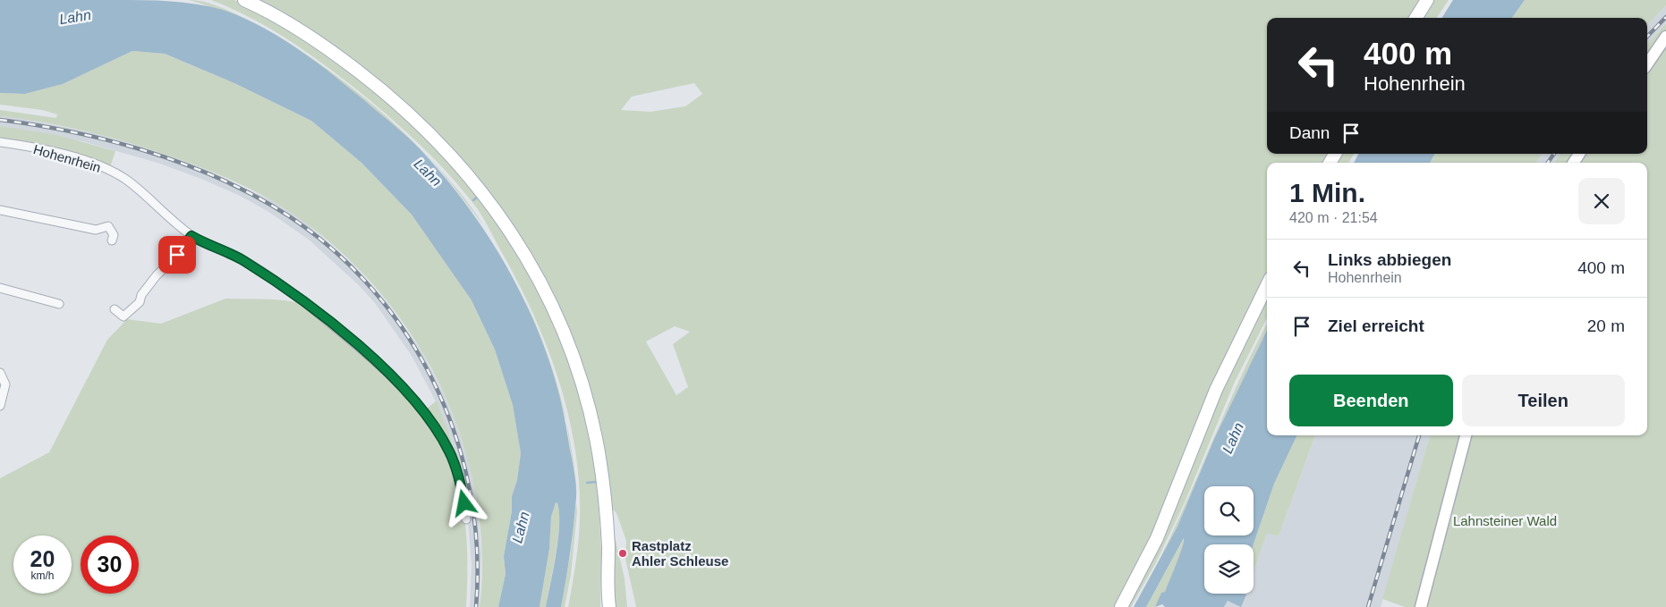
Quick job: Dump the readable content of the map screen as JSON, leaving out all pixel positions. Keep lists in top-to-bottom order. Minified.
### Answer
{"streets":{"street":["Hohenrhein"]},"water":["Lahn"],"parks":["Lahnsteiner Wald"],"places":["Rastplatz Ahler Schleuse"],"page":{"turn":["400 m","Hohenrhein"],"then":"Dann","heading":["1 Min.","420 m · 21:54"],"list":[{"name":"Links abbiegen","note":"Hohenrhein","value":"400 m"},{"name":"Ziel erreicht","value":"20 m"}],"buttons":["Beenden","Teilen"],"speed":"20 km/h","limit":"30"}}
